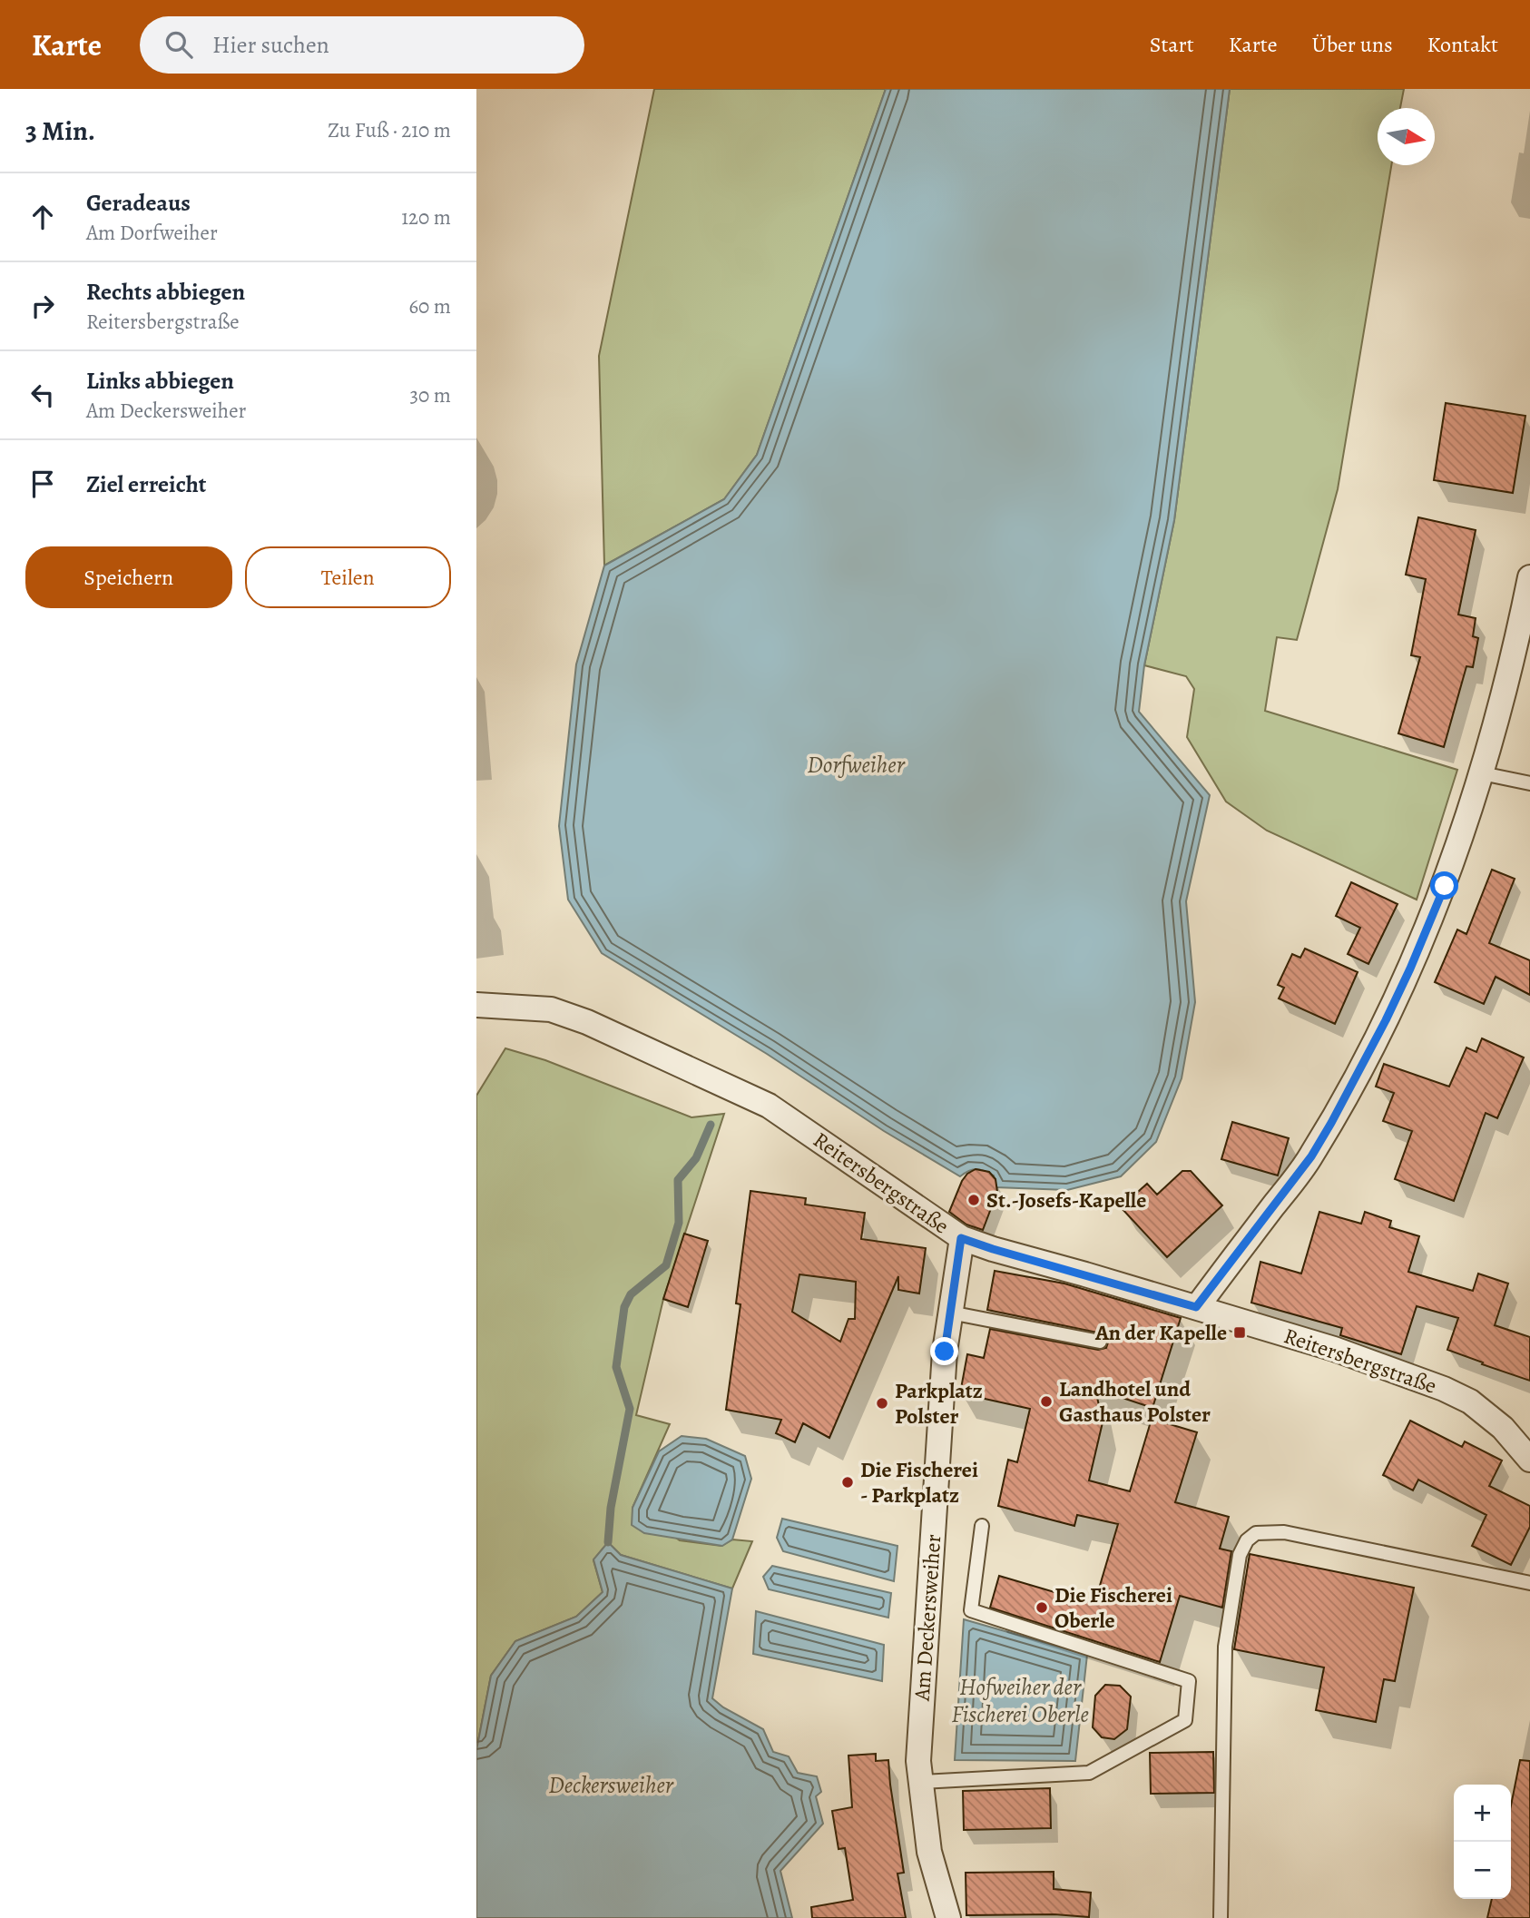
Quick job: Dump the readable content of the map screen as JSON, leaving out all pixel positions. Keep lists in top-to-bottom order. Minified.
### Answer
{"streets":{"street":["Reitersbergstraße","Am Deckersweiher"]},"crossings":[["Reitersbergstraße","Am Deckersweiher"]],"water":["Dorfweiher","Hofweiher der Fischerei Oberle","Deckersweiher"],"places":{"other":["St.-Josefs-Kapelle","Landhotel und Gasthaus Polster","Parkplatz Polster","Die Fischerei - Parkplatz","Die Fischerei Oberle"],"transit":["An der Kapelle"]},"north":"right","page":{"header":"Karte","search":"Hier suchen","nav":["Start","Karte","Über uns","Kontakt"],"heading":["3 Min.","Zu Fuß · 210 m"],"list":[["Geradeaus","Am Dorfweiher","120 m"],["Rechts abbiegen","Reitersbergstraße","60 m"],["Links abbiegen","Am Deckersweiher","30 m"],"Ziel erreicht"],"buttons":["Speichern","Teilen"],"map_buttons":["+","−"]}}
